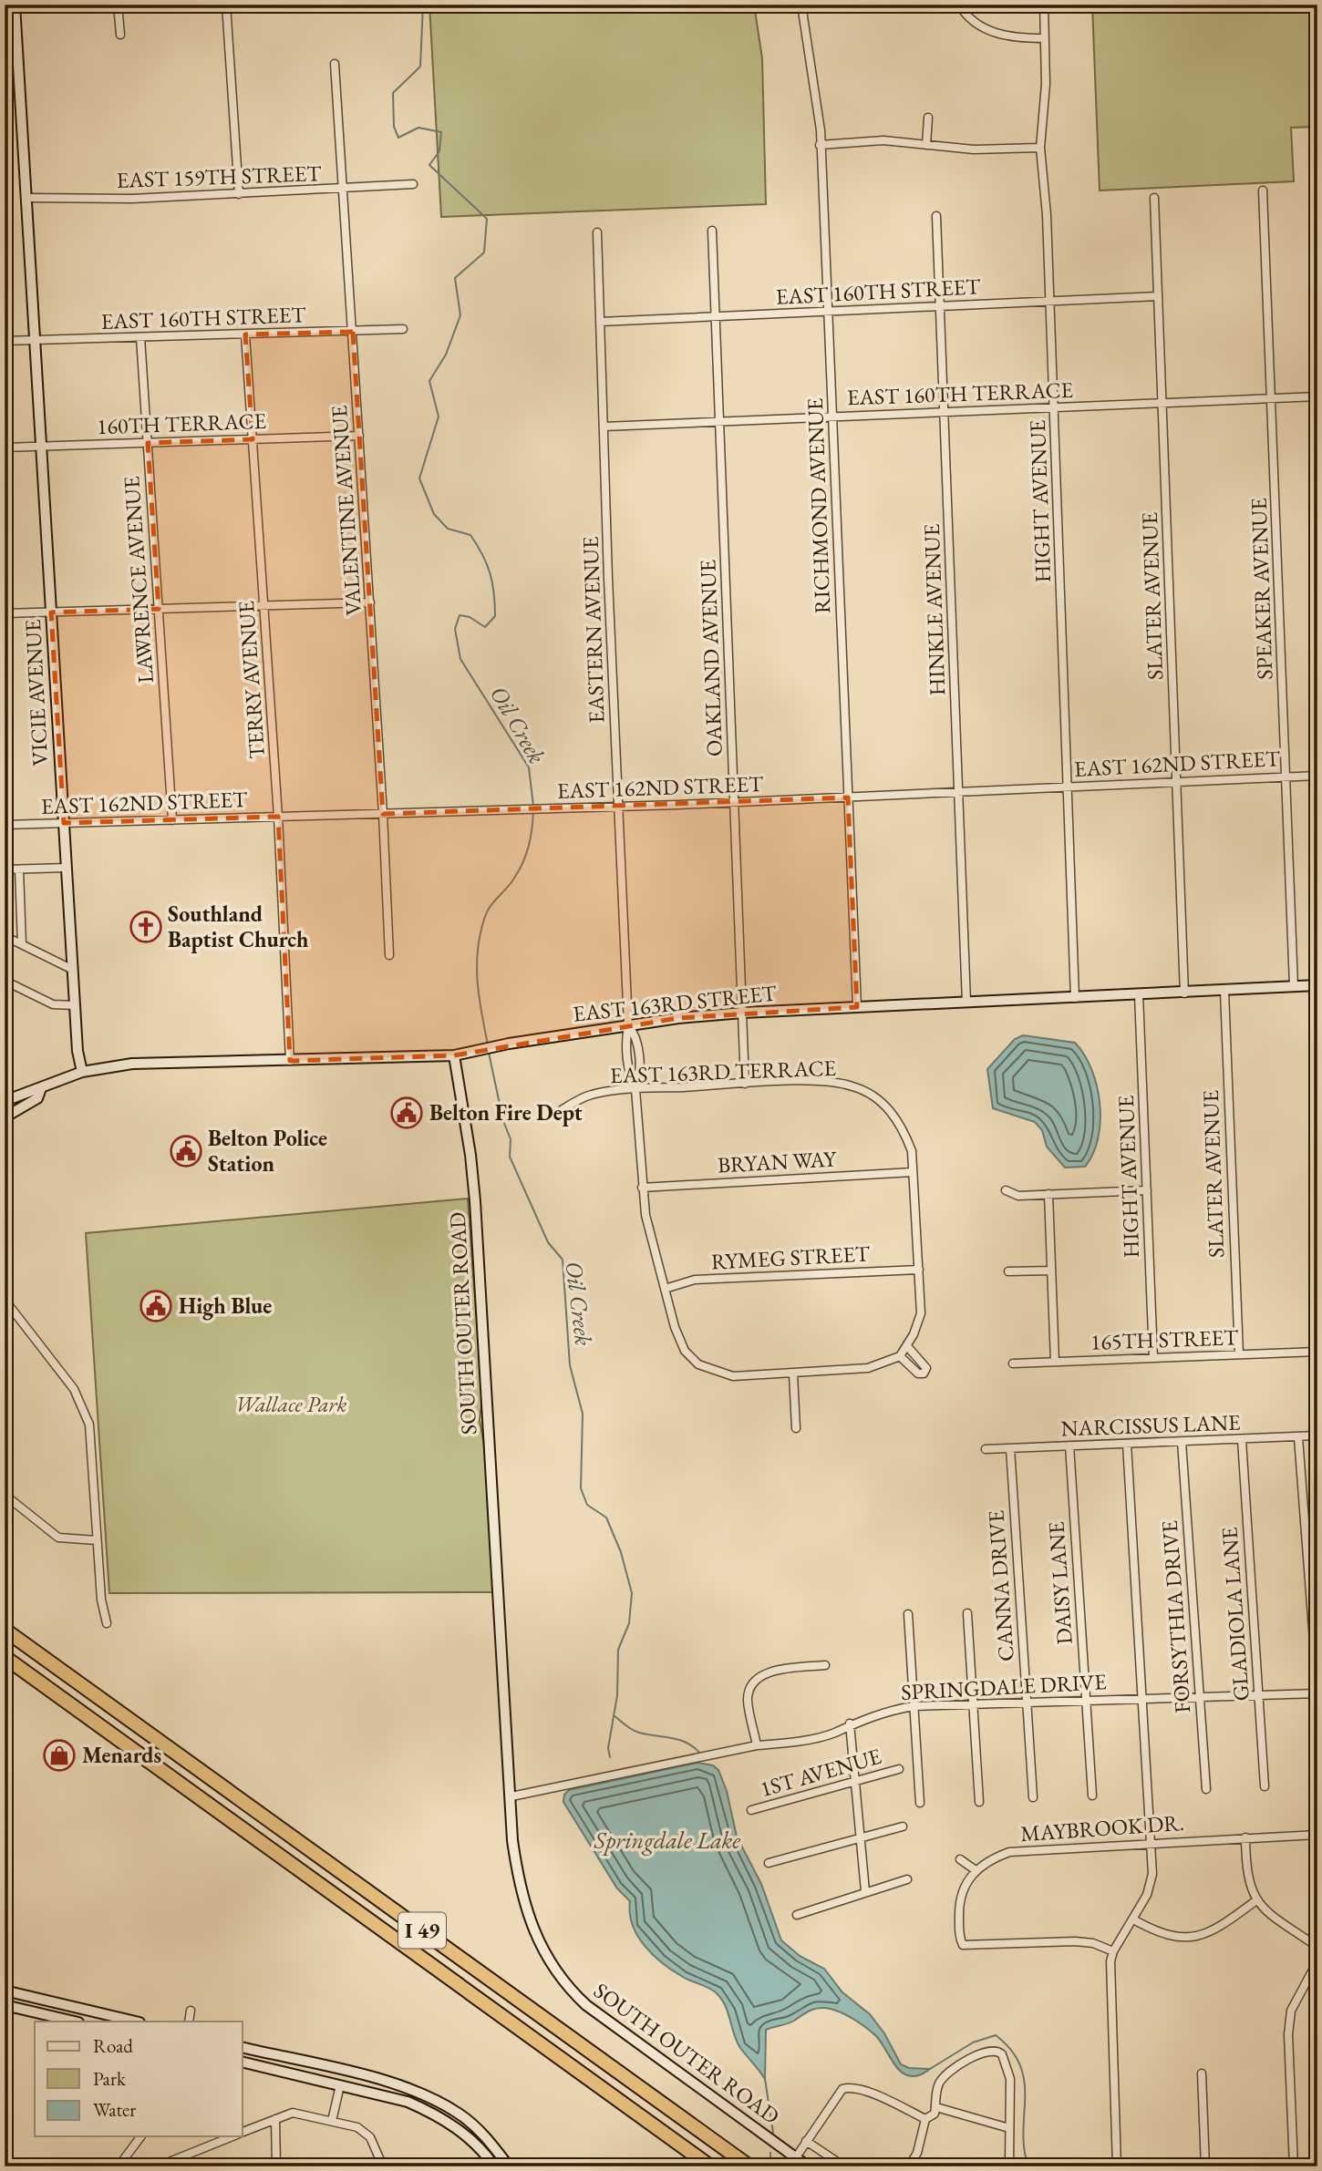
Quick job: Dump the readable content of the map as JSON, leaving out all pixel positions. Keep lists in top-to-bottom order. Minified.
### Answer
{"streets":{"highway":["I 49"],"street":["EAST 159TH STREET","EAST 160TH STREET","EAST 160TH TERRACE","160TH TERRACE","HIGHT AVENUE","RICHMOND AVENUE","VALENTINE AVENUE","LAWRENCE AVENUE","SPEAKER AVENUE","SLATER AVENUE","HINKLE AVENUE","EASTERN AVENUE","OAKLAND AVENUE","TERRY AVENUE","VICIE AVENUE","EAST 162ND STREET","EAST 163RD STREET","EAST 163RD TERRACE","BRYAN WAY","RYMEG STREET","SOUTH OUTER ROAD","165TH STREET","NARCISSUS LANE","DAISY LANE","CANNA DRIVE","GLADIOLA LANE","FORSYTHIA DRIVE","SPRINGDALE DRIVE","1ST AVENUE","MAYBROOK DR."]},"crossings":[["EAST 159TH STREET","VALENTINE AVENUE"],["EAST 159TH STREET","VICIE AVENUE"],["EAST 160TH STREET","HIGHT AVENUE"],["EAST 160TH STREET","RICHMOND AVENUE"],["EAST 160TH STREET","VALENTINE AVENUE"],["EAST 160TH STREET","LAWRENCE AVENUE"],["EAST 160TH STREET","SLATER AVENUE"],["EAST 160TH STREET","HINKLE AVENUE"],["EAST 160TH STREET","EASTERN AVENUE"],["EAST 160TH STREET","OAKLAND AVENUE"],["EAST 160TH STREET","TERRY AVENUE"],["EAST 160TH STREET","VICIE AVENUE"],["EAST 160TH TERRACE","HIGHT AVENUE"],["EAST 160TH TERRACE","RICHMOND AVENUE"],["EAST 160TH TERRACE","SPEAKER AVENUE"],["EAST 160TH TERRACE","SLATER AVENUE"],["EAST 160TH TERRACE","HINKLE AVENUE"],["EAST 160TH TERRACE","EASTERN AVENUE"],["EAST 160TH TERRACE","OAKLAND AVENUE"],["160TH TERRACE","VALENTINE AVENUE"],["160TH TERRACE","LAWRENCE AVENUE"],["160TH TERRACE","TERRY AVENUE"],["160TH TERRACE","VICIE AVENUE"],["HIGHT AVENUE","EAST 162ND STREET"],["HIGHT AVENUE","EAST 163RD STREET"],["HIGHT AVENUE","165TH STREET"],["RICHMOND AVENUE","EAST 162ND STREET"],["RICHMOND AVENUE","EAST 163RD STREET"],["VALENTINE AVENUE","EAST 162ND STREET"],["LAWRENCE AVENUE","EAST 162ND STREET"],["SPEAKER AVENUE","EAST 162ND STREET"],["SPEAKER AVENUE","EAST 163RD STREET"],["SLATER AVENUE","EAST 162ND STREET"],["SLATER AVENUE","EAST 163RD STREET"],["SLATER AVENUE","165TH STREET"],["HINKLE AVENUE","EAST 162ND STREET"],["HINKLE AVENUE","EAST 163RD STREET"],["EASTERN AVENUE","EAST 162ND STREET"],["EASTERN AVENUE","EAST 163RD STREET"],["EASTERN AVENUE","EAST 163RD TERRACE"],["EASTERN AVENUE","BRYAN WAY"],["EASTERN AVENUE","RYMEG STREET"],["OAKLAND AVENUE","EAST 162ND STREET"],["OAKLAND AVENUE","EAST 163RD STREET"],["OAKLAND AVENUE","EAST 163RD TERRACE"],["TERRY AVENUE","EAST 162ND STREET"],["TERRY AVENUE","EAST 163RD STREET"],["VICIE AVENUE","EAST 162ND STREET"],["VICIE AVENUE","EAST 163RD STREET"],["EAST 163RD STREET","SOUTH OUTER ROAD"],["EAST 163RD TERRACE","BRYAN WAY"],["SOUTH OUTER ROAD","SPRINGDALE DRIVE"],["NARCISSUS LANE","DAISY LANE"],["NARCISSUS LANE","CANNA DRIVE"],["NARCISSUS LANE","GLADIOLA LANE"],["NARCISSUS LANE","FORSYTHIA DRIVE"],["DAISY LANE","SPRINGDALE DRIVE"],["CANNA DRIVE","SPRINGDALE DRIVE"],["GLADIOLA LANE","SPRINGDALE DRIVE"],["FORSYTHIA DRIVE","SPRINGDALE DRIVE"]],"water":["Oil Creek","Springdale Lake"],"parks":["Wallace Park"],"places":{"church":["Southland Baptist Church"],"public building":["Belton Fire Dept","Belton Police Station","High Blue"],"shop":["Menards"]},"legend":["Road","Park","Water"]}
